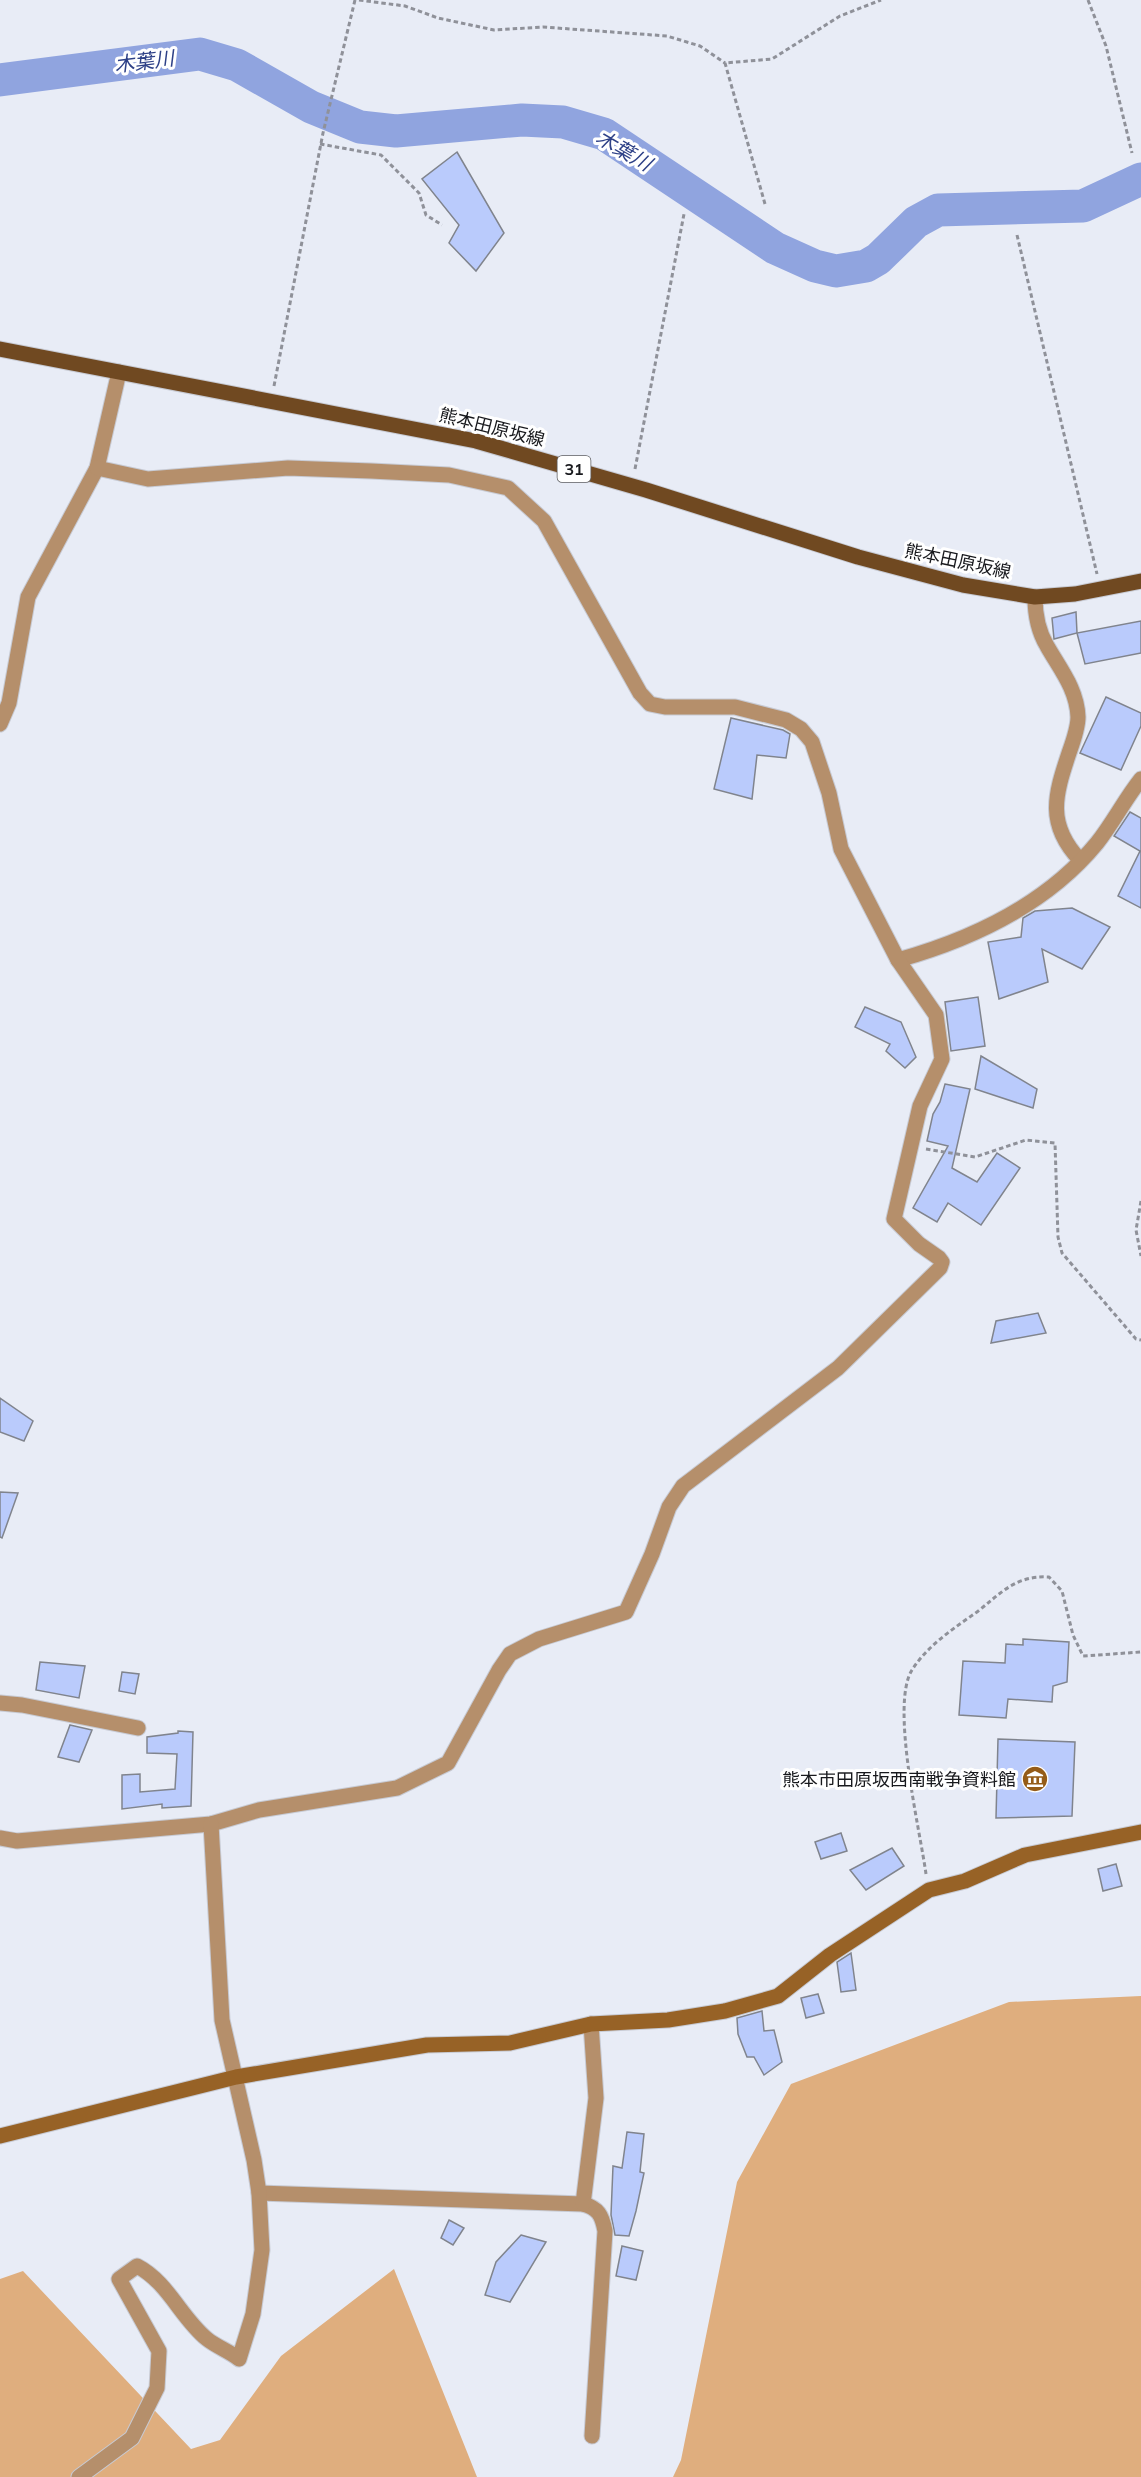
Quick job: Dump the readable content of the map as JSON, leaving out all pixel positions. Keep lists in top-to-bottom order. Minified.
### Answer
{"streets":{"main road":["熊本田原坂線","31"]},"water":["木葉川"],"places":{"museum":["熊本市田原坂西南戦争資料館"]}}
